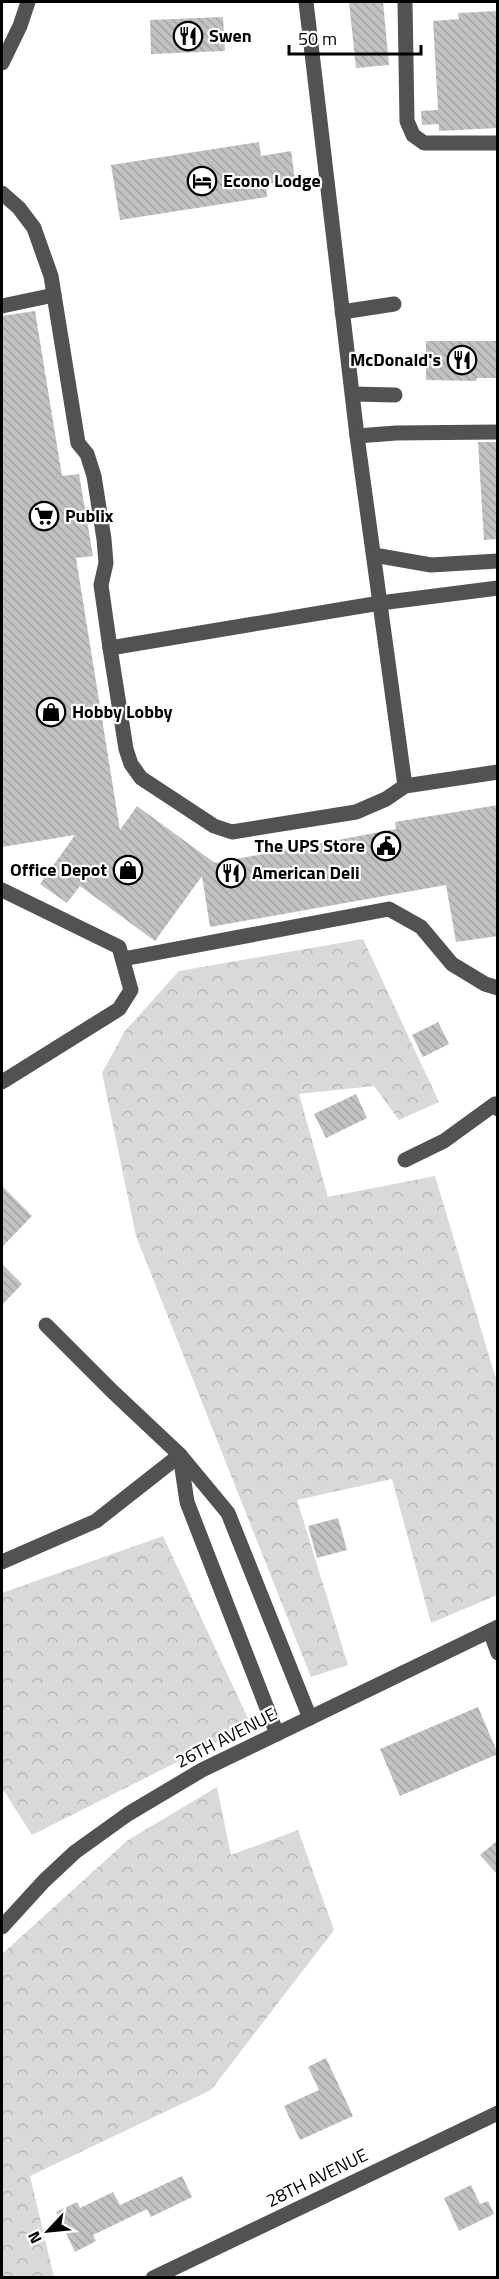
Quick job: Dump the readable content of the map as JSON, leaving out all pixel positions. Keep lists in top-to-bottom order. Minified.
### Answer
{"streets":{"street":["26TH AVENUE","28TH AVENUE"]},"places":{"restaurant":["Swen","McDonald's","American Deli"],"hotel":["Econo Lodge"],"supermarket":["Publix"],"shop":["Hobby Lobby","Office Depot"],"public building":["The UPS Store"]},"scale_bar":"50 m","north":"bottom left"}
